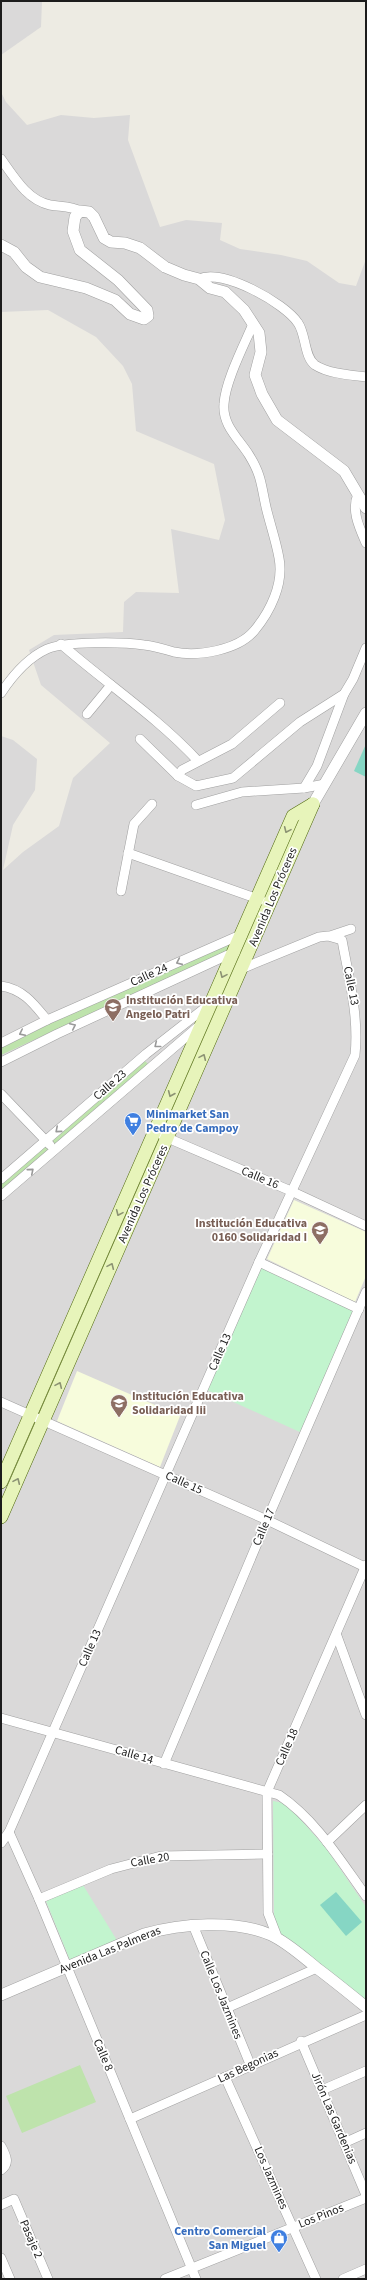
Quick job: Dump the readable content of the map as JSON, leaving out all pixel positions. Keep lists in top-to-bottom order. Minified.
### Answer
{"streets":{"main road":["Avenida Los Próceres"],"street":["Calle 24","Calle 13","Calle 23","Calle 16","Calle 15","Calle 17","Calle 18","Calle 14","Calle 20","Avenida Las Palmeras","Calle Los Jazmines","Calle 8","Las Begonias","Jirón Las Gardenias","Los Jazmines","Los Pinos","Pasaje 2"]},"crossings":[["Avenida Los Próceres","Calle 24"],["Avenida Los Próceres","Calle 23"],["Avenida Los Próceres","Calle 16"],["Avenida Los Próceres","Calle 15"],["Calle 13","Calle 16"],["Calle 13","Calle 15"],["Calle 13","Calle 14"],["Calle 13","Calle 8"],["Calle 15","Calle 17"],["Calle 15","Calle 18"],["Calle 17","Calle 14"],["Calle 18","Calle 14"],["Calle 18","Calle 20"],["Calle 18","Avenida Las Palmeras"],["Calle 20","Calle 8"],["Avenida Las Palmeras","Calle Los Jazmines"],["Avenida Las Palmeras","Calle 8"],["Calle Los Jazmines","Las Begonias"],["Calle 8","Las Begonias"],["Calle 8","Los Pinos"],["Las Begonias","Jirón Las Gardenias"],["Las Begonias","Los Jazmines"],["Los Jazmines","Los Pinos"]],"places":{"school or university":["Institución Educativa Angelo Patri","Institución Educativa 0160 Solidaridad I","Institución Educativa Solidaridad Iii"],"supermarket":["Minimarket San Pedro de Campoy"],"shop":["Centro Comercial San Miguel"]}}
